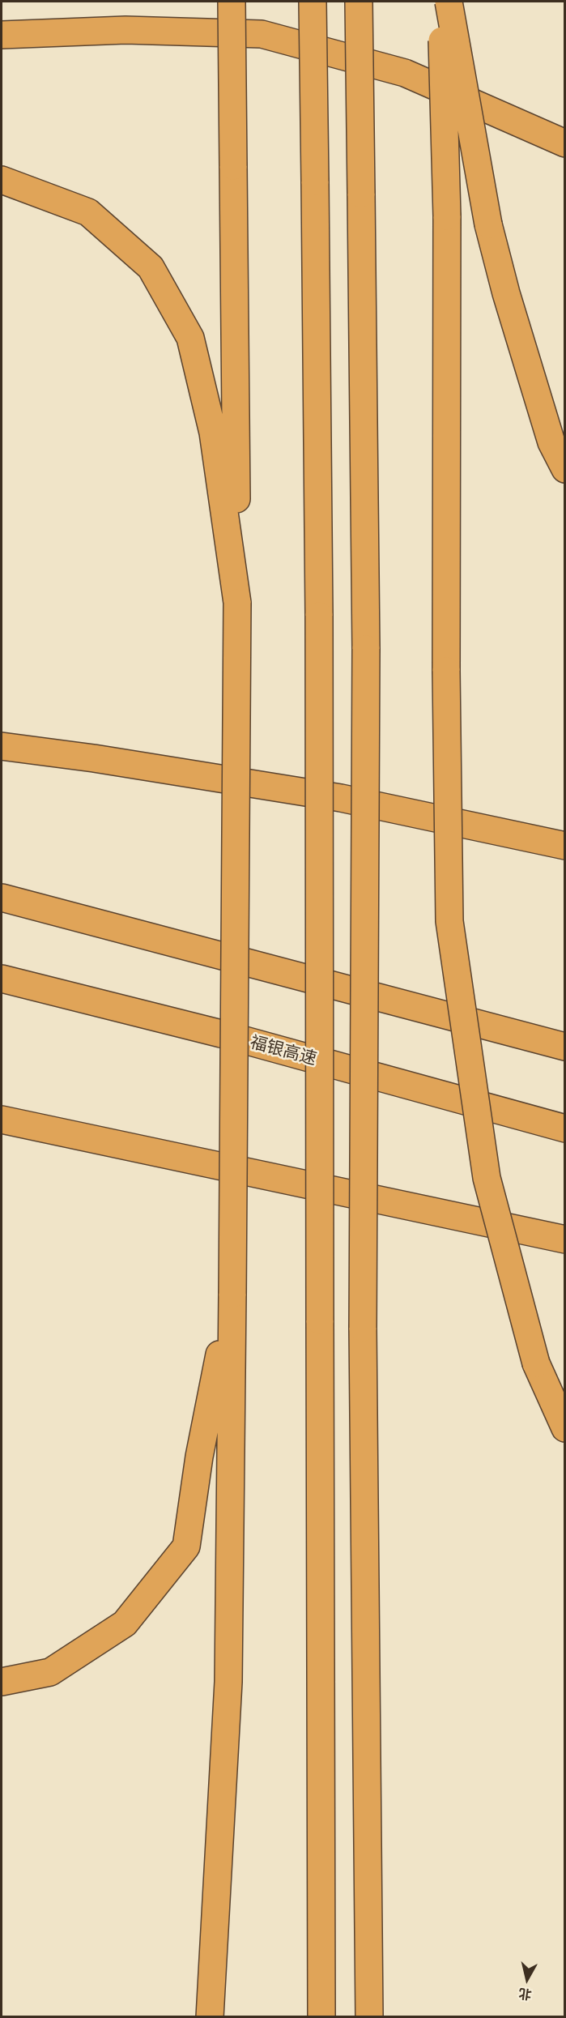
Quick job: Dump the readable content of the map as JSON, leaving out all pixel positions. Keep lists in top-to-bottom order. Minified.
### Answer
{"streets":{"highway":["福银高速"]},"north":"bottom"}
